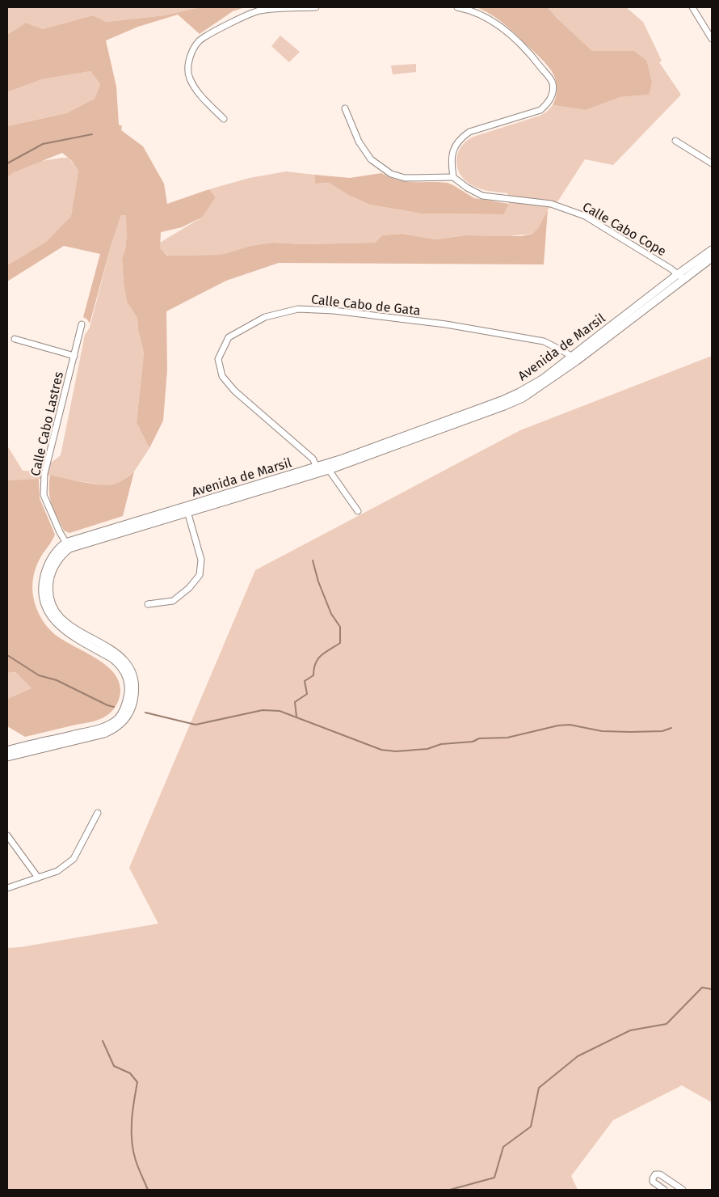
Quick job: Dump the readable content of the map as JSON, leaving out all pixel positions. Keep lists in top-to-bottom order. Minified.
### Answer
{"streets":{"street":["Calle Cabo Cope","Calle Cabo de Gata","Avenida de Marsil","Calle Cabo Lastres"]},"crossings":[["Calle Cabo Cope","Avenida de Marsil"],["Calle Cabo de Gata","Avenida de Marsil"],["Avenida de Marsil","Calle Cabo Lastres"]]}
